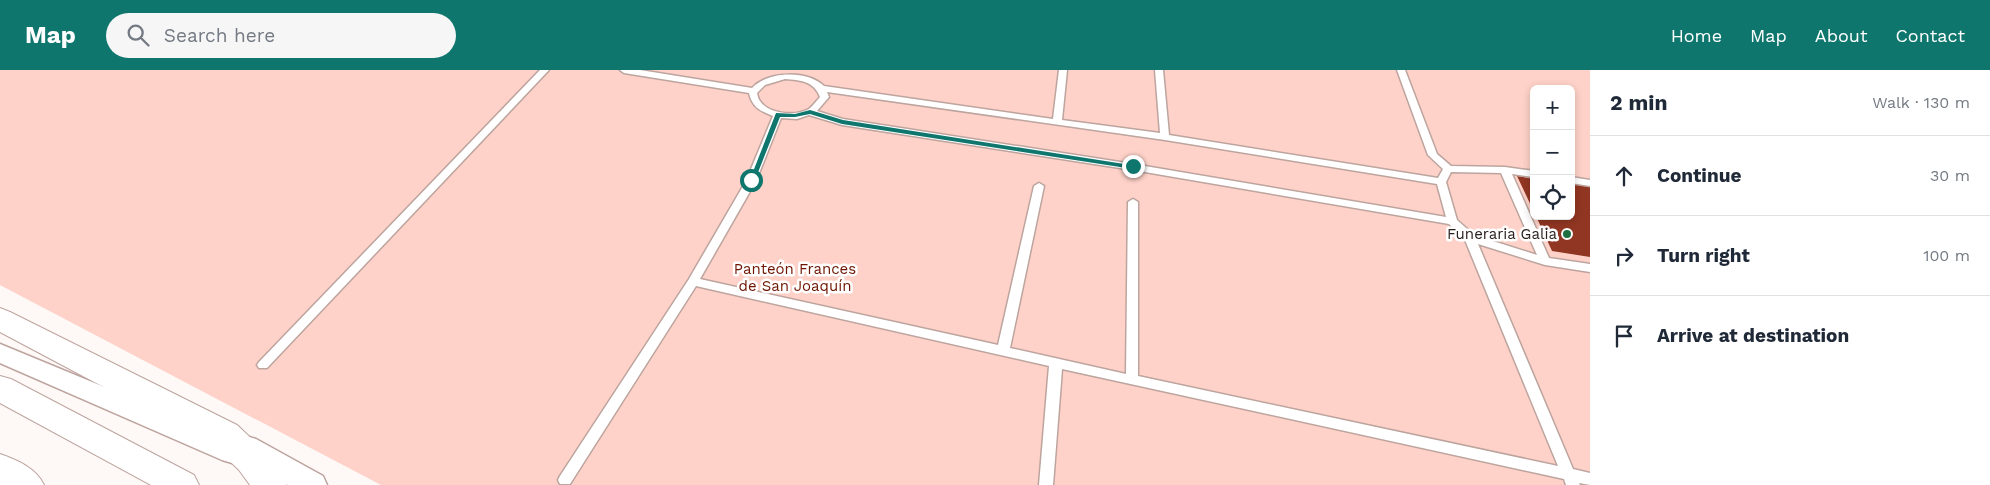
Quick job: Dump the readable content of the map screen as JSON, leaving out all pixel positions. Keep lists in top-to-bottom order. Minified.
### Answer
{"parks":["Panteón Frances de San Joaquín"],"places":["Funeraria Galia"],"page":{"header":"Map","search":"Search here","nav":["Home","Map","About","Contact"],"heading":["2 min","Walk · 130 m"],"map_buttons":["+","−"],"list":[["Continue","30 m"],["Turn right","100 m"],"Arrive at destination"]}}
